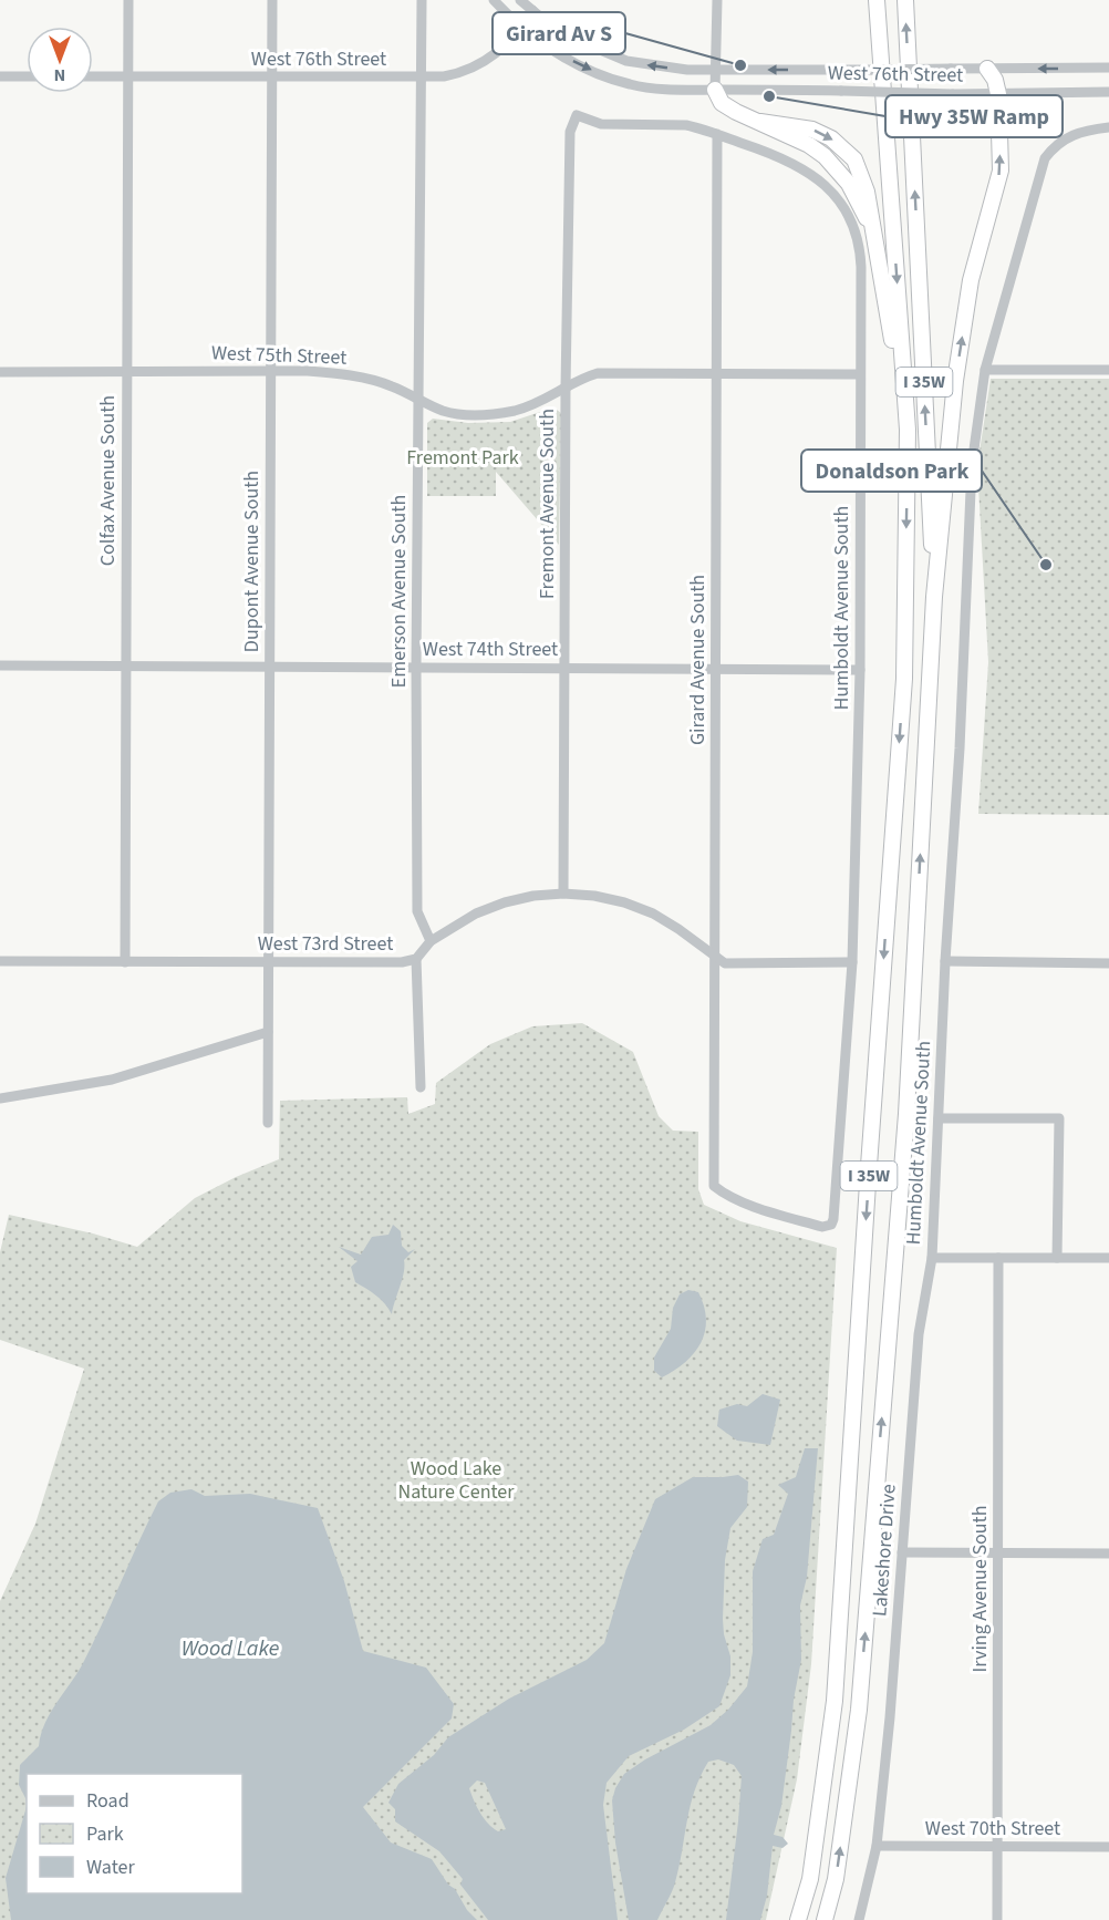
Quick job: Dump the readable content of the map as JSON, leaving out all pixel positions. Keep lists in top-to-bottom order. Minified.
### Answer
{"streets":{"highway":["I 35W"],"street":["West 76th Street","West 75th Street","Colfax Avenue South","Fremont Avenue South","Dupont Avenue South","Emerson Avenue South","Humboldt Avenue South","West 74th Street","Girard Avenue South","West 73rd Street","Lakeshore Drive","Irving Avenue South","West 70th Street"]},"crossings":[["West 76th Street","Colfax Avenue South"],["West 76th Street","Dupont Avenue South"],["West 76th Street","Emerson Avenue South"],["West 75th Street","Colfax Avenue South"],["West 75th Street","Fremont Avenue South"],["West 75th Street","Dupont Avenue South"],["West 75th Street","Emerson Avenue South"],["West 75th Street","Humboldt Avenue South"],["West 75th Street","Girard Avenue South"],["Colfax Avenue South","West 74th Street"],["Colfax Avenue South","West 73rd Street"],["Fremont Avenue South","Humboldt Avenue South"],["Fremont Avenue South","West 74th Street"],["Fremont Avenue South","West 73rd Street"],["Dupont Avenue South","West 74th Street"],["Dupont Avenue South","West 73rd Street"],["Emerson Avenue South","West 74th Street"],["Emerson Avenue South","West 73rd Street"],["Humboldt Avenue South","West 74th Street"],["Humboldt Avenue South","Girard Avenue South"],["Humboldt Avenue South","West 73rd Street"],["Humboldt Avenue South","Lakeshore Drive"],["West 74th Street","Girard Avenue South"],["Girard Avenue South","West 73rd Street"],["Lakeshore Drive","West 70th Street"],["Irving Avenue South","West 70th Street"]],"water":["Wood Lake"],"parks":["Fremont Park","Wood Lake Nature Center"],"places":["Girard Av S","Hwy 35W Ramp","Donaldson Park"],"legend":["Road","Park","Water"],"north":"bottom"}
